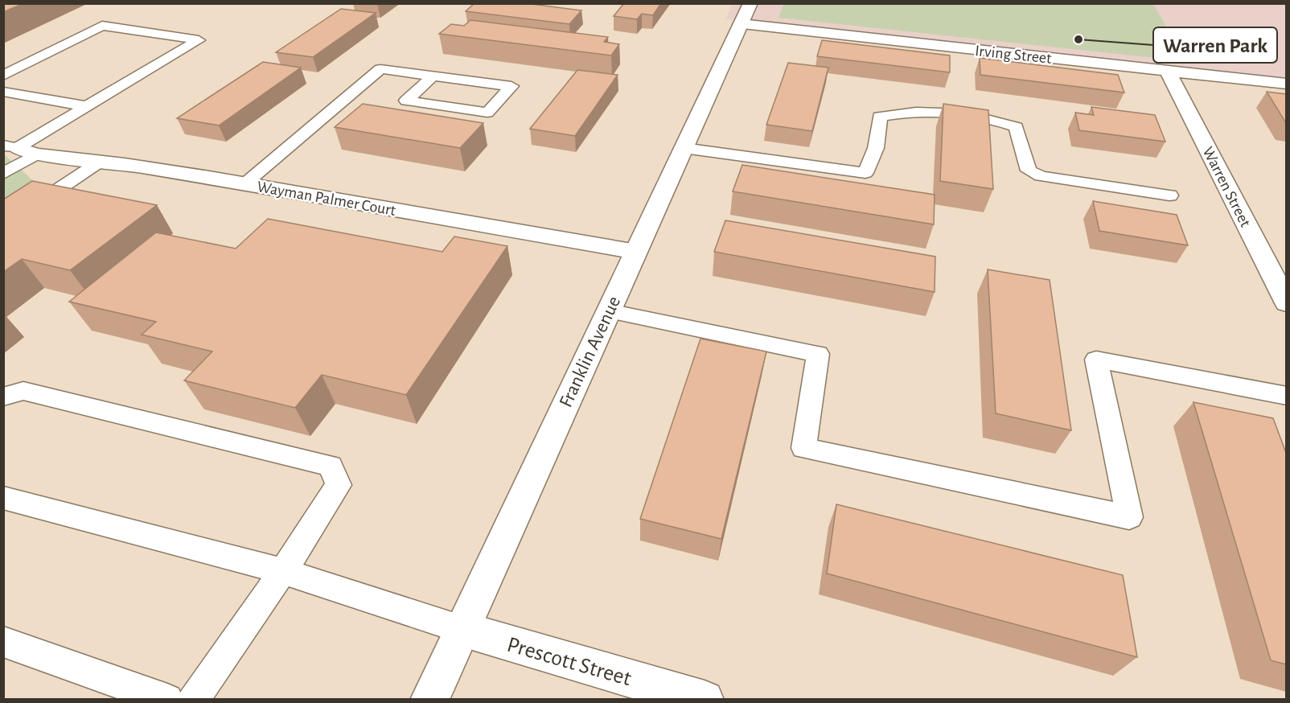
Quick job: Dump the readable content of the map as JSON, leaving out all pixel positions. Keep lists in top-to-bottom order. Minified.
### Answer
{"streets":{"street":["Irving Street","Warren Street","Wayman Palmer Court","Franklin Avenue","Prescott Street"]},"crossings":[["Irving Street","Warren Street"],["Irving Street","Franklin Avenue"],["Wayman Palmer Court","Franklin Avenue"],["Franklin Avenue","Prescott Street"]],"places":["Warren Park"]}
